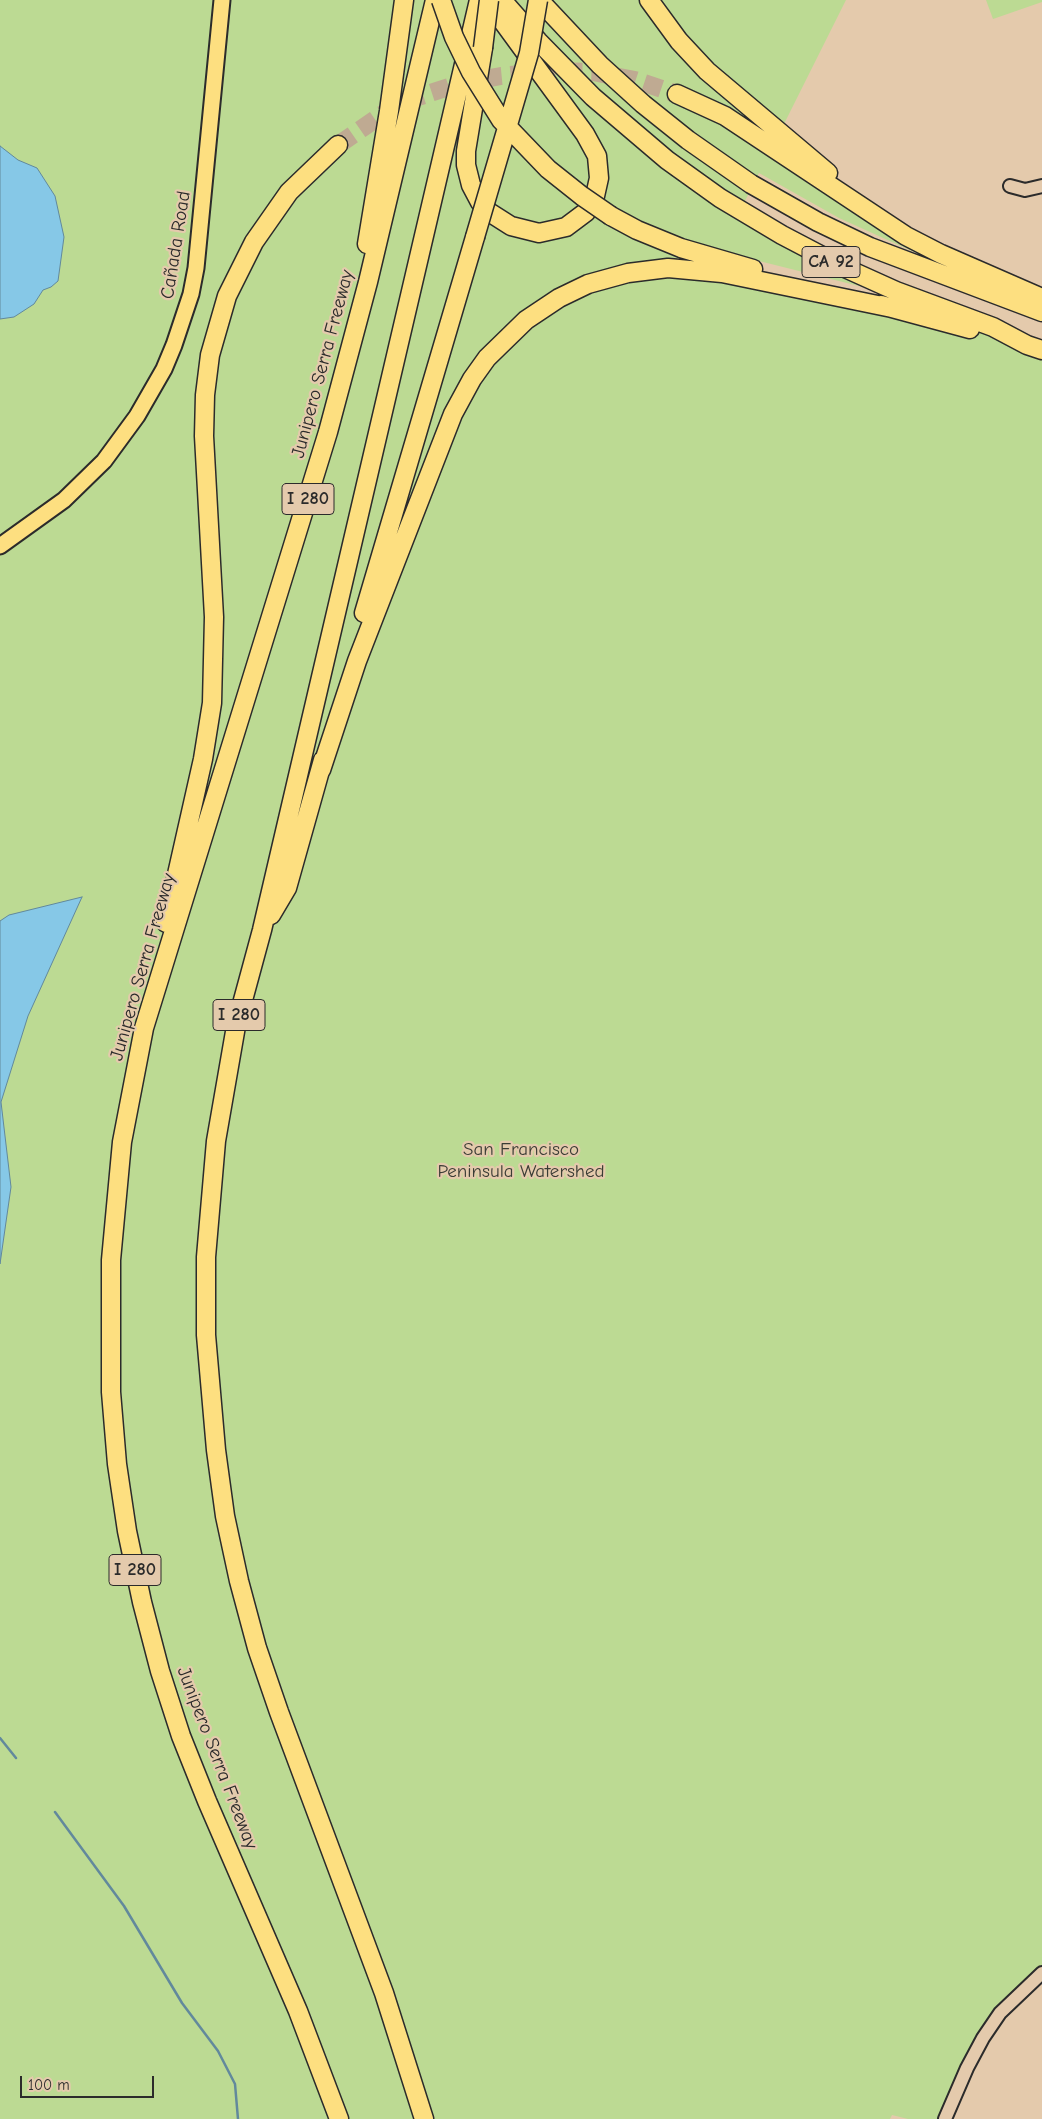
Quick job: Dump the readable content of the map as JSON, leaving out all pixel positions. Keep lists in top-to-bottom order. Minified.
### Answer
{"streets":{"highway":["CA 92","Junipero Serra Freeway","I 280"],"main road":["Cañada Road"]},"parks":["San Francisco Peninsula Watershed"],"scale_bar":"100 m"}
